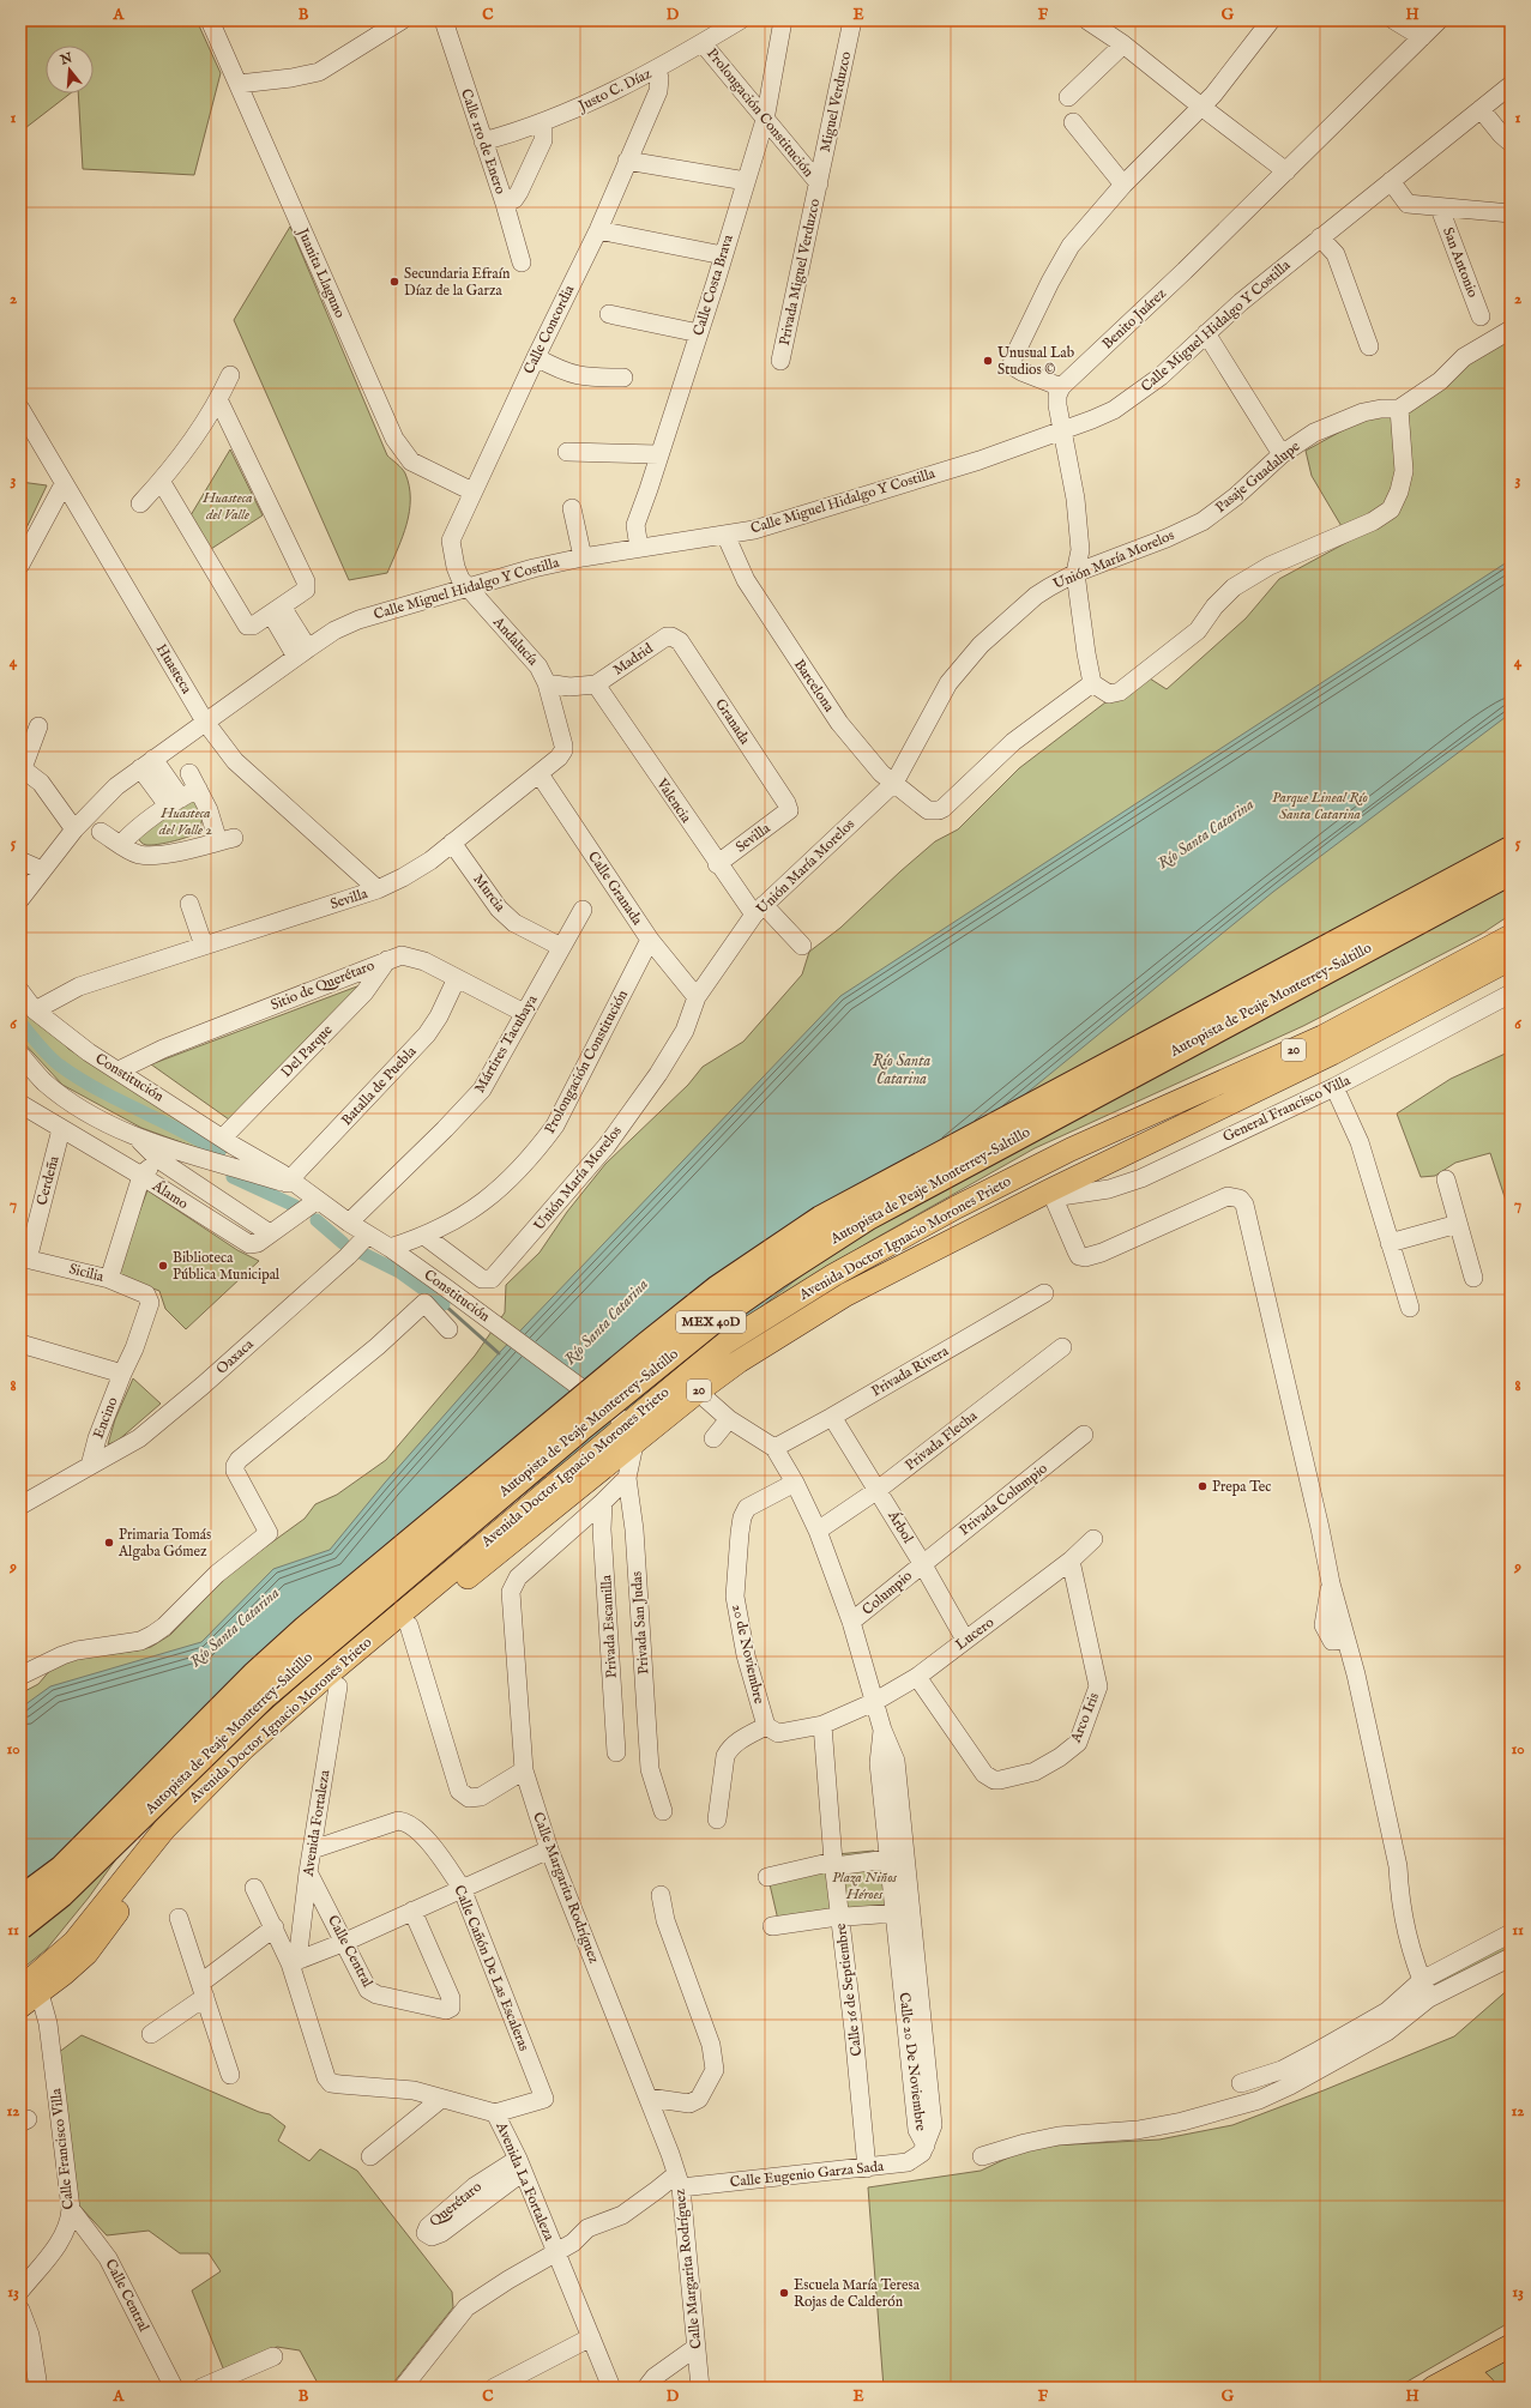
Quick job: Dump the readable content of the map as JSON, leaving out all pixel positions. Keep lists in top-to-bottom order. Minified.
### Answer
{"streets":{"highway":["Autopista de Peaje Monterrey-Saltillo","MEX 40D"],"main road":["20","Avenida Doctor Ignacio Morones Prieto"],"street":["Justo C. Díaz","Miguel Verduzco","Prolongación Constitución","Calle 1ro de Enero","San Antonio","Privada Miguel Verduzco","Juanita Llaguno","Calle Costa Brava","Benito Juárez","Calle Miguel Hidalgo Y Costilla","Calle Concordia","Pasaje Guadalupe","Unión María Morelos","Andalucía","Madrid","Huasteca","Barcelona","Granada","Valencia","Sevilla","Calle Granada","Murcia","Sitio de Querétaro","Mártires Tacubaya","Del Parque","Constitución","Batalla de Puebla","General Francisco Villa","Cerdeña","Álamo","Sicilia","Oaxaca","Privada Rivera","Encino","Privada Flecha","Privada Columpio","Árbol","Columpio","Privada San Judas","Privada Escamilla","Lucero","20 de Noviembre","Arco Iris","Avenida Fortaleza","Calle Margarita Rodríguez","Calle Central","Calle Cañón De Las Escaleras","Calle 16 de Septiembre","Calle 20 De Noviembre","Calle Francisco Villa","Calle Eugenio Garza Sada","Avenida La Fortaleza","Querétaro"]},"crossings":[["Justo C. Díaz","Prolongación Constitución"],["Justo C. Díaz","Calle 1ro de Enero"],["Justo C. Díaz","Calle Concordia"],["Miguel Verduzco","Prolongación Constitución"],["Miguel Verduzco","Privada Miguel Verduzco"],["Prolongación Constitución","Privada Miguel Verduzco"],["Prolongación Constitución","Calle Costa Brava"],["Prolongación Constitución","Unión María Morelos"],["Prolongación Constitución","Calle Granada"],["Prolongación Constitución","Constitución"],["Juanita Llaguno","Calle Concordia"],["Calle Costa Brava","Calle Miguel Hidalgo Y Costilla"],["Calle Miguel Hidalgo Y Costilla","Calle Concordia"],["Calle Miguel Hidalgo Y Costilla","Andalucía"],["Calle Miguel Hidalgo Y Costilla","Huasteca"],["Calle Miguel Hidalgo Y Costilla","Barcelona"],["Calle Concordia","Andalucía"],["Pasaje Guadalupe","Unión María Morelos"],["Unión María Morelos","Barcelona"],["Unión María Morelos","Valencia"],["Unión María Morelos","Calle Granada"],["Andalucía","Sevilla"],["Madrid","Granada"],["Madrid","Valencia"],["Huasteca","Sevilla"],["Granada","Sevilla"],["Valencia","Sevilla"],["Sevilla","Calle Granada"],["Sevilla","Murcia"],["Sevilla","Constitución"],["Murcia","Mártires Tacubaya"],["Sitio de Querétaro","Mártires Tacubaya"],["Sitio de Querétaro","Del Parque"],["Sitio de Querétaro","Constitución"],["Sitio de Querétaro","Batalla de Puebla"],["Mártires Tacubaya","Constitución"],["Del Parque","Constitución"],["Constitución","Batalla de Puebla"],["Constitución","Álamo"],["Constitución","Avenida Doctor Ignacio Morones Prieto"],["Constitución","Oaxaca"],["General Francisco Villa","Avenida Doctor Ignacio Morones Prieto"],["Cerdeña","Álamo"],["Cerdeña","Sicilia"],["Avenida Doctor Ignacio Morones Prieto","Avenida Fortaleza"],["Avenida Doctor Ignacio Morones Prieto","Calle Francisco Villa"],["Sicilia","Encino"],["Oaxaca","Encino"],["Privada Rivera","Árbol"],["Privada Flecha","Árbol"],["Privada Columpio","Árbol"],["Privada Columpio","Columpio"],["Árbol","Columpio"],["Árbol","Lucero"],["Privada San Judas","Calle Margarita Rodríguez"],["Privada Escamilla","Calle Margarita Rodríguez"],["Lucero","20 de Noviembre"],["Lucero","Arco Iris"],["Lucero","Calle 16 de Septiembre"],["Avenida Fortaleza","Calle Central"],["Avenida Fortaleza","Calle Cañón De Las Escaleras"],["Avenida Fortaleza","Avenida La Fortaleza"],["Calle Margarita Rodríguez","Calle Eugenio Garza Sada"],["Calle Central","Calle Francisco Villa"],["Calle Cañón De Las Escaleras","Avenida La Fortaleza"],["Calle 16 de Septiembre","Calle Eugenio Garza Sada"],["Calle 20 De Noviembre","Calle Eugenio Garza Sada"],["Avenida La Fortaleza","Querétaro"]],"water":["Río Santa Catarina"],"parks":["Huasteca del Valle","Parque Lineal Río Santa Catarina","Huasteca del Valle 2","Plaza Niños Héroes"],"places":["Secundaria Efraín Díaz de la Garza","Unusual Lab Studios ©","Biblioteca Pública Municipal","Prepa Tec","Primaria Tomás Algaba Gómez","Escuela María Teresa Rojas de Calderón"],"north":"top","grid":{"columns":["A","B","C","D","E","F","G","H"],"rows":["1","2","3","4","5","6","7","8","9","10","11","12","13"]}}
